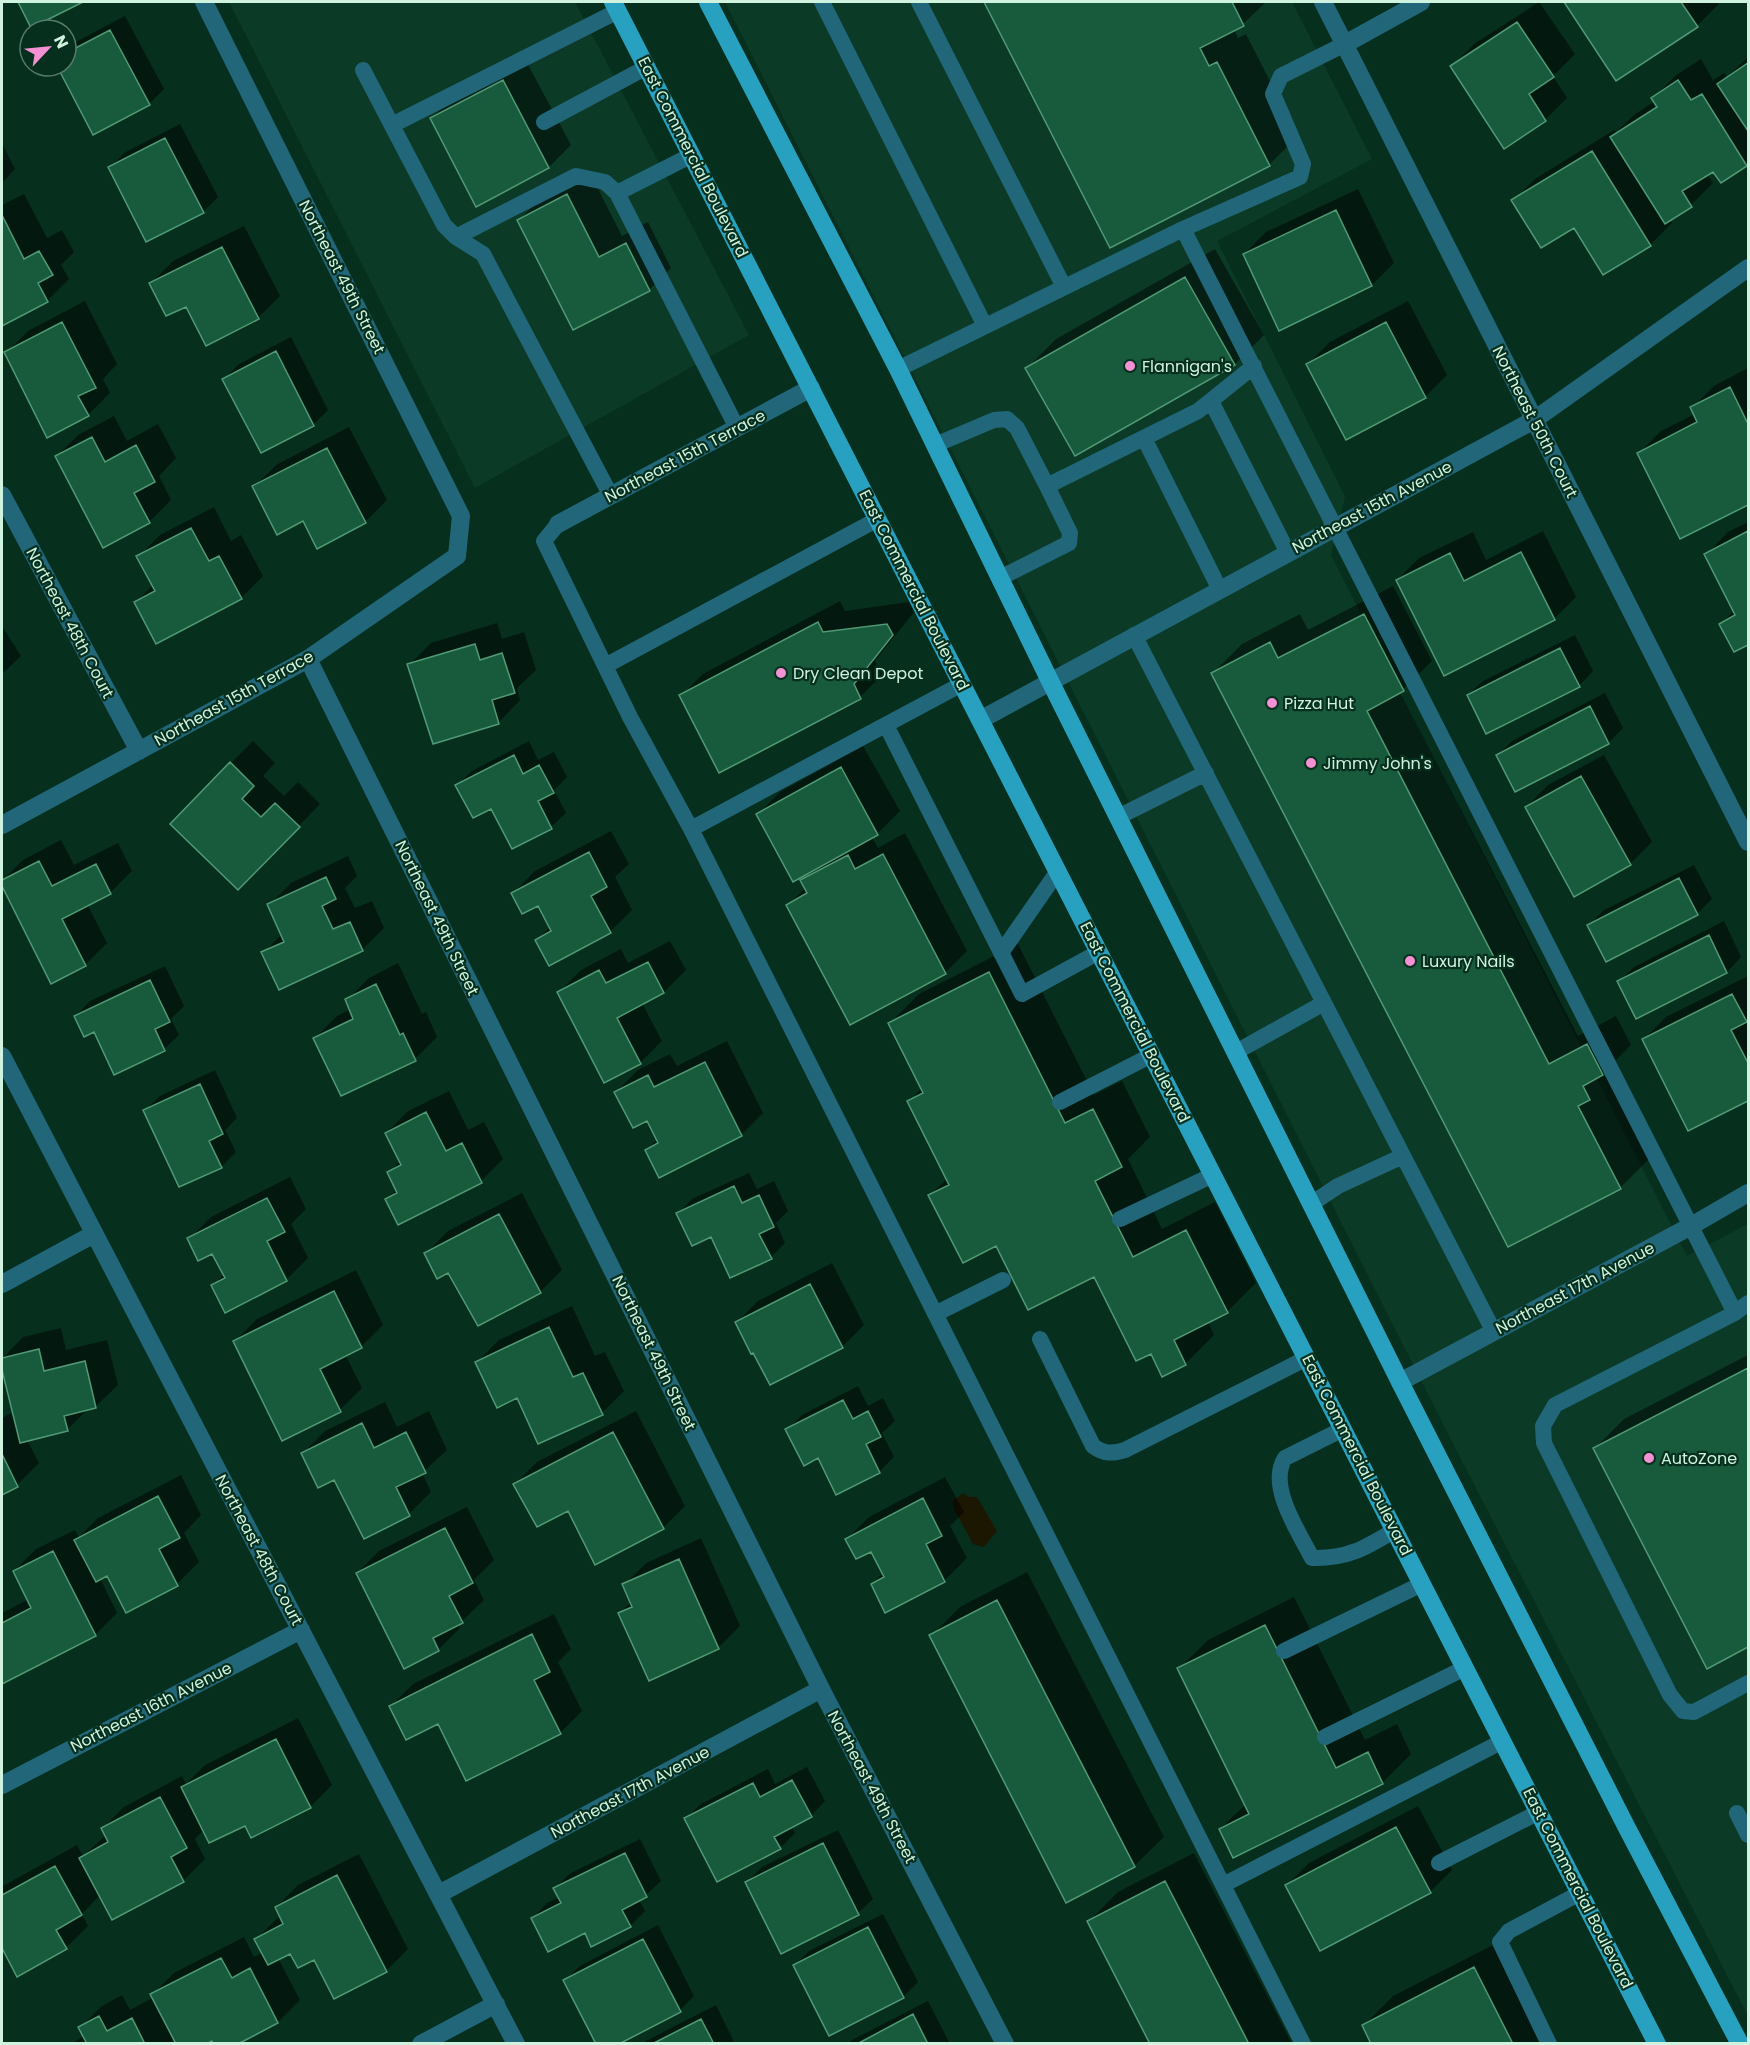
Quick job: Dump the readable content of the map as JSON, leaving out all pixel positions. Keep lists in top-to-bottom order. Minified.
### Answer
{"streets":{"main road":["East Commercial Boulevard"],"street":["Northeast 49th Street","Northeast 50th Court","Northeast 15th Terrace","Northeast 15th Avenue","Northeast 48th Court","Northeast 17th Avenue","Northeast 16th Avenue"]},"crossings":[["East Commercial Boulevard","Northeast 15th Terrace"],["East Commercial Boulevard","Northeast 15th Avenue"],["Northeast 49th Street","Northeast 15th Terrace"],["Northeast 49th Street","Northeast 17th Avenue"],["Northeast 50th Court","Northeast 15th Avenue"],["Northeast 15th Terrace","Northeast 48th Court"],["Northeast 48th Court","Northeast 17th Avenue"],["Northeast 48th Court","Northeast 16th Avenue"]],"places":["Flannigan's","Dry Clean Depot","Pizza Hut","Jimmy John's","Luxury Nails","AutoZone"],"north":"top right"}
